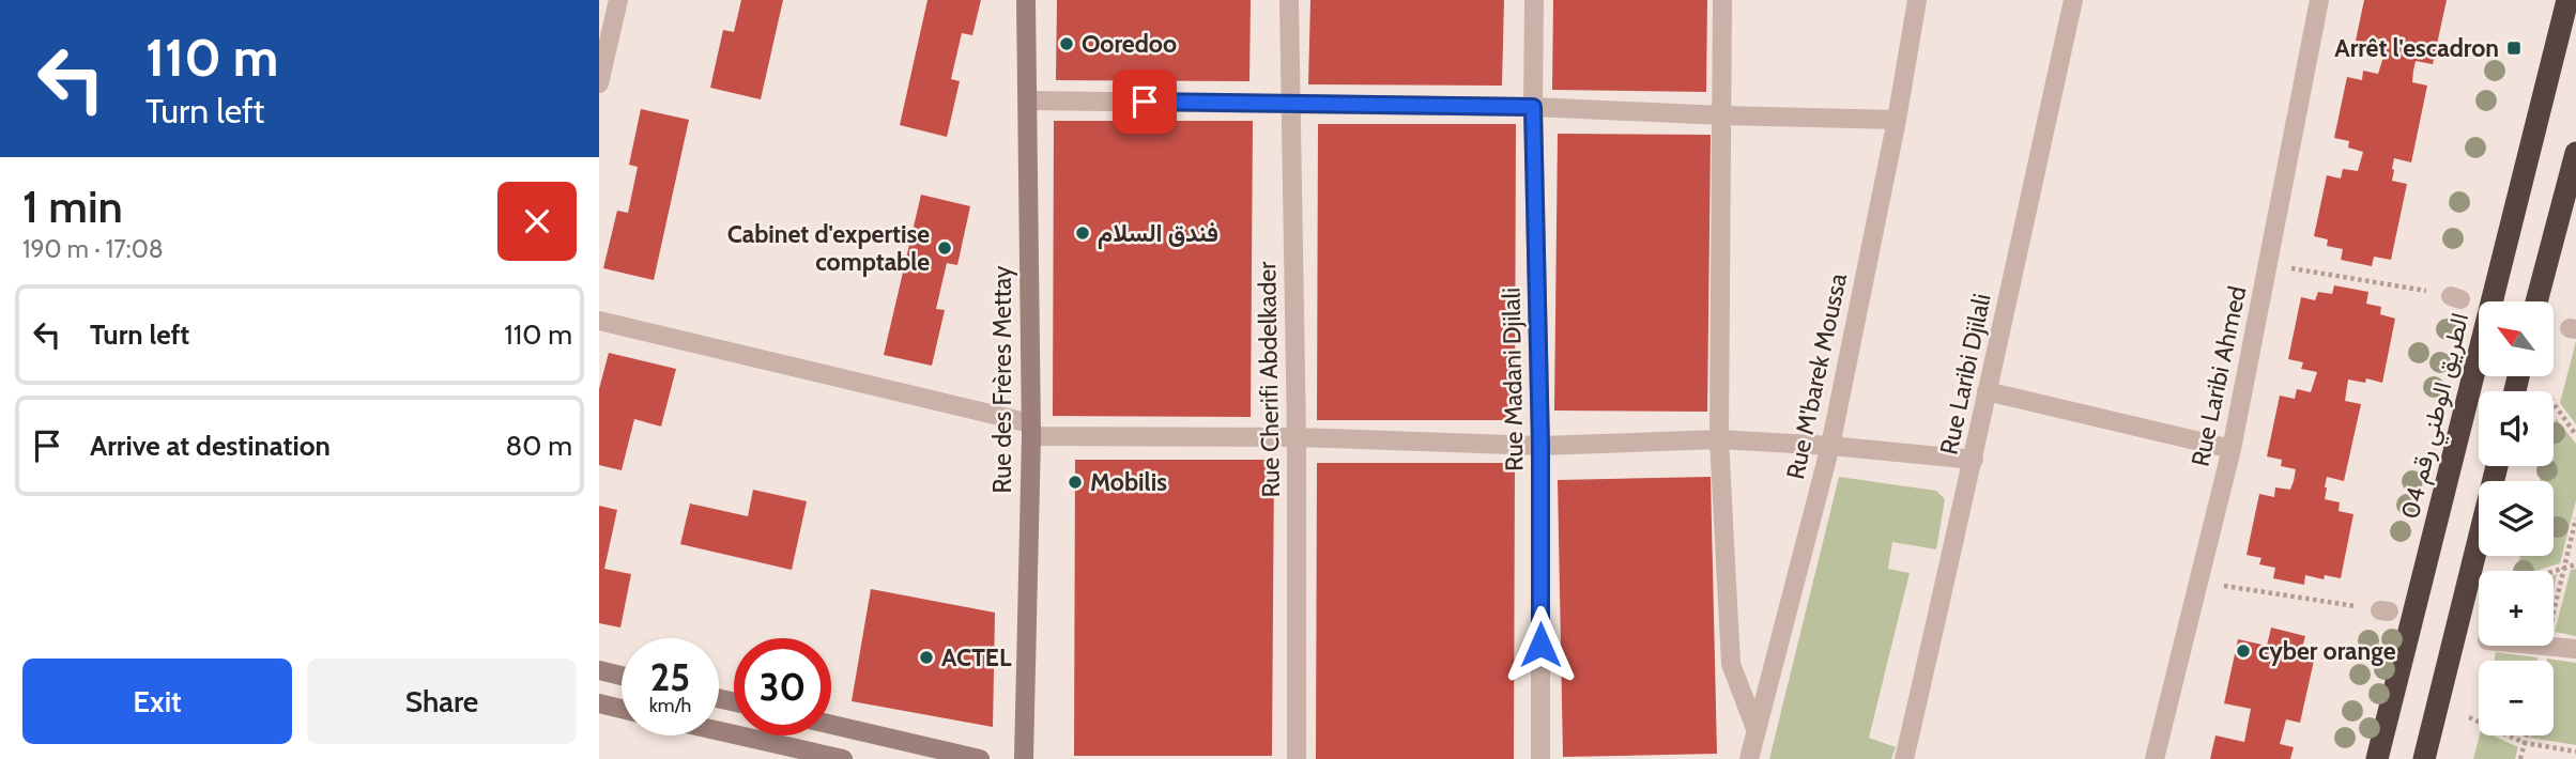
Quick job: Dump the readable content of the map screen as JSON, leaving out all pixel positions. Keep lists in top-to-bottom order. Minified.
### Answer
{"streets":{"highway":["الطريق الوطني رقم 04"],"street":["Rue Laribi Djilali","Rue M'barek Moussa","Rue Laribi Ahmed","Rue des Frères Mettay","Rue Cherifi Abdelkader","Rue Madani Djilali"]},"places":{"other":["Ooredoo","فندق السلام","Cabinet d'expertise comptable","Mobilis","cyber orange","ACTEL"],"transit":["Arrêt l'escadron"]},"north":"top left","page":{"turn":["110 m","Turn left"],"heading":["1 min","190 m · 17:08"],"list":[{"name":"Turn left","value":"110 m"},{"name":"Arrive at destination","value":"80 m"}],"map_buttons":["+","−"],"speed":"25 km/h","limit":"30","buttons":["Exit","Share"]}}
